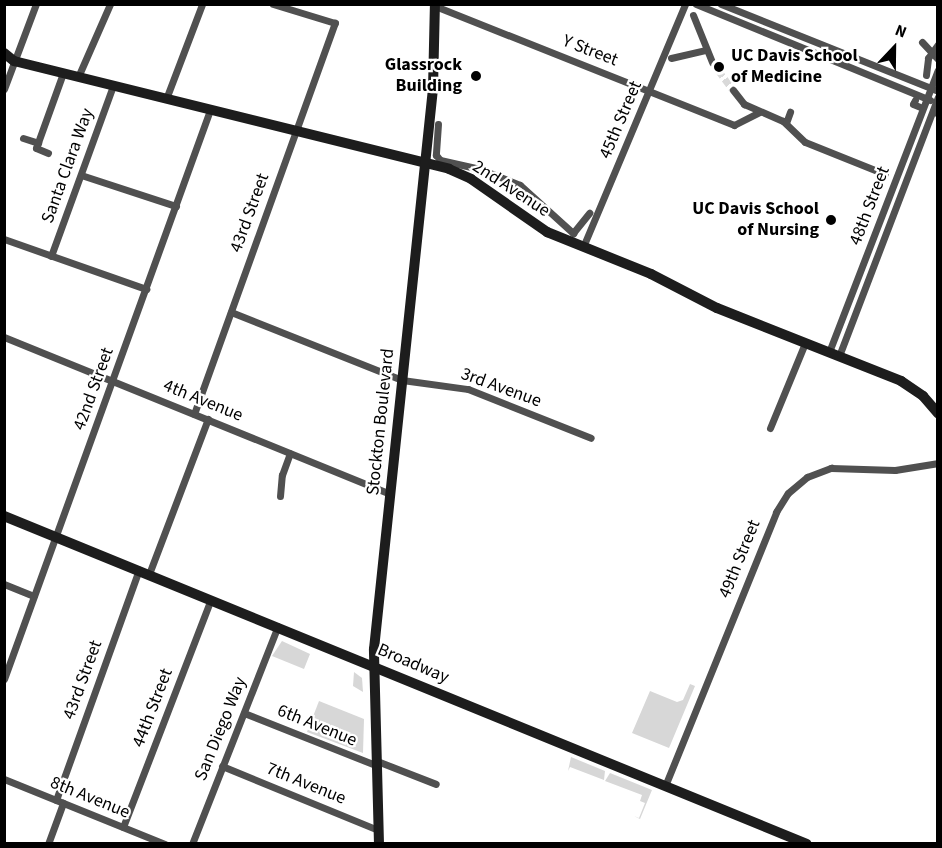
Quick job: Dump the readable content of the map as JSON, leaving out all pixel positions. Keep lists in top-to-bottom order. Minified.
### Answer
{"streets":{"main road":["2nd Avenue","Stockton Boulevard","Broadway"],"street":["Y Street","45th Street","Santa Clara Way","48th Street","43rd Street","3rd Avenue","42nd Street","4th Avenue","49th Street","44th Street","6th Avenue","San Diego Way","7th Avenue","8th Avenue"]},"crossings":[["Y Street","45th Street"],["Y Street","Stockton Boulevard"],["45th Street","2nd Avenue"],["Santa Clara Way","2nd Avenue"],["2nd Avenue","48th Street"],["2nd Avenue","43rd Street"],["2nd Avenue","42nd Street"],["2nd Avenue","Stockton Boulevard"],["43rd Street","3rd Avenue"],["43rd Street","4th Avenue"],["43rd Street","Broadway"],["43rd Street","8th Avenue"],["3rd Avenue","Stockton Boulevard"],["42nd Street","4th Avenue"],["42nd Street","Broadway"],["4th Avenue","Stockton Boulevard"],["Stockton Boulevard","Broadway"],["Stockton Boulevard","6th Avenue"],["Stockton Boulevard","7th Avenue"],["49th Street","Broadway"],["Broadway","44th Street"],["Broadway","San Diego Way"],["44th Street","8th Avenue"],["6th Avenue","San Diego Way"],["San Diego Way","7th Avenue"]],"places":["UC Davis School of Medicine","Glassrock Building","UC Davis School of Nursing"],"north":"top"}
